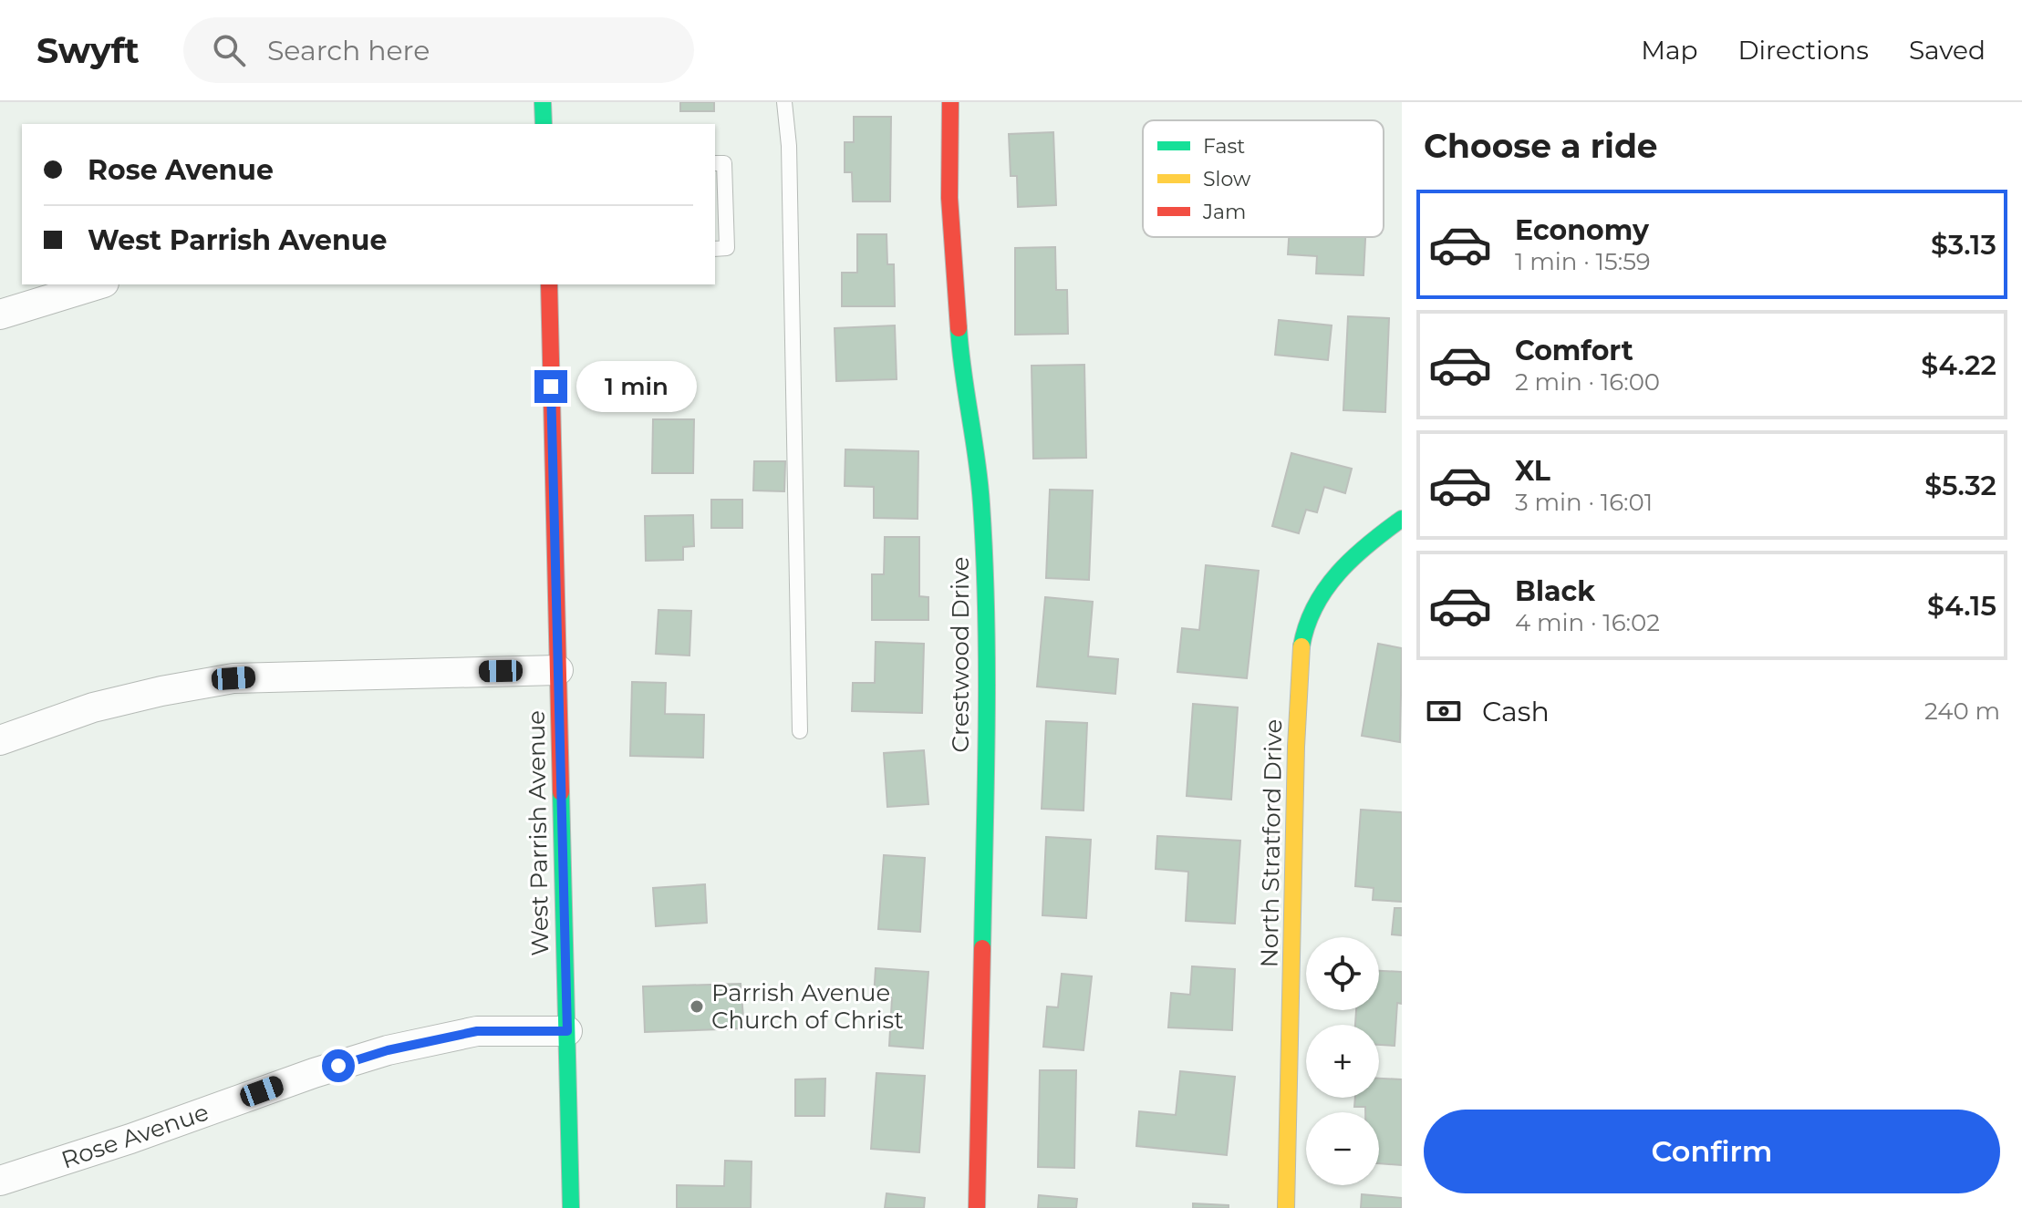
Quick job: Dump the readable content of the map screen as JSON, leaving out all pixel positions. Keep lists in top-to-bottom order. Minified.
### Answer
{"streets":{"street":["Crestwood Drive","West Parrish Avenue","North Stratford Drive","Rose Avenue"]},"crossings":[["West Parrish Avenue","Rose Avenue"]],"places":["Parrish Avenue Church of Christ"],"legend":["Fast","Slow","Jam"],"page":{"header":"Swyft","search":"Search here","nav":["Map","Directions","Saved"],"heading":"Choose a ride","banner":["Rose Avenue","West Parrish Avenue"],"list":[{"name":"Economy","note":"1 min · 15:59","value":"$3.13"},{"name":"Comfort","note":"2 min · 16:00","value":"$4.22"},{"name":"XL","note":"3 min · 16:01","value":"$5.32"},{"name":"Black","note":"4 min · 16:02","value":"$4.15"}],"bubble":"1 min","pay":["Cash","240 m"],"map_buttons":["+","−"],"buttons":"Confirm"}}
